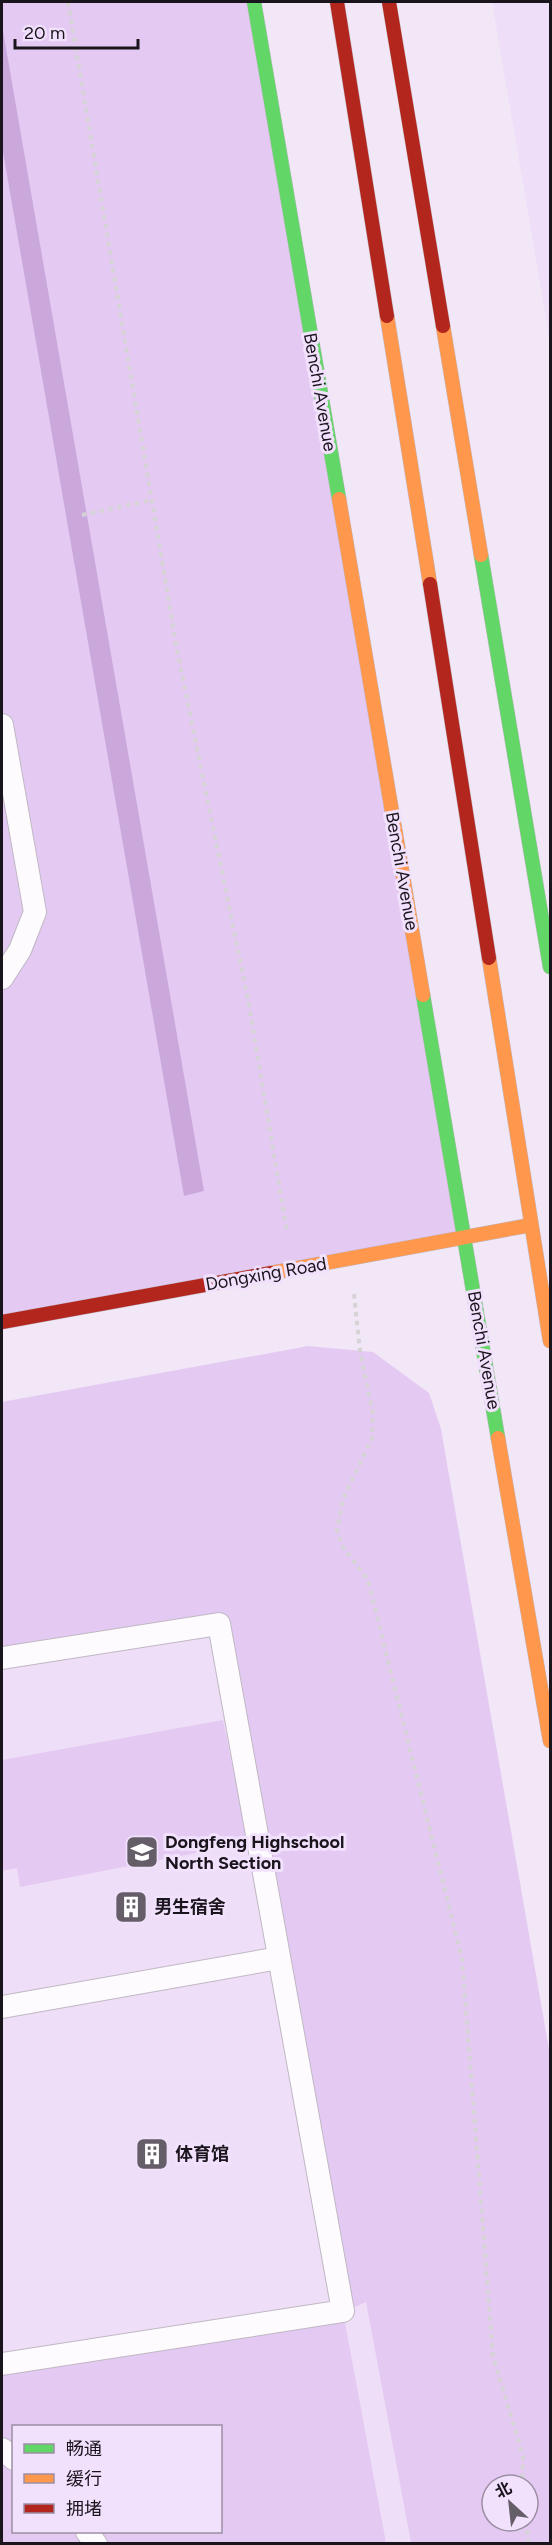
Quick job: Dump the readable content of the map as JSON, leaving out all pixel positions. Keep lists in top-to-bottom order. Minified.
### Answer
{"streets":{"main road":["Benchi Avenue","Dongxing Road"]},"crossings":[["Benchi Avenue","Dongxing Road"]],"places":{"school or university":["Dongfeng Highschool North Section"],"building":["男生宿舍","体育馆"]},"legend":["畅通","缓行","拥堵"],"scale_bar":"20 m","north":"top left"}
